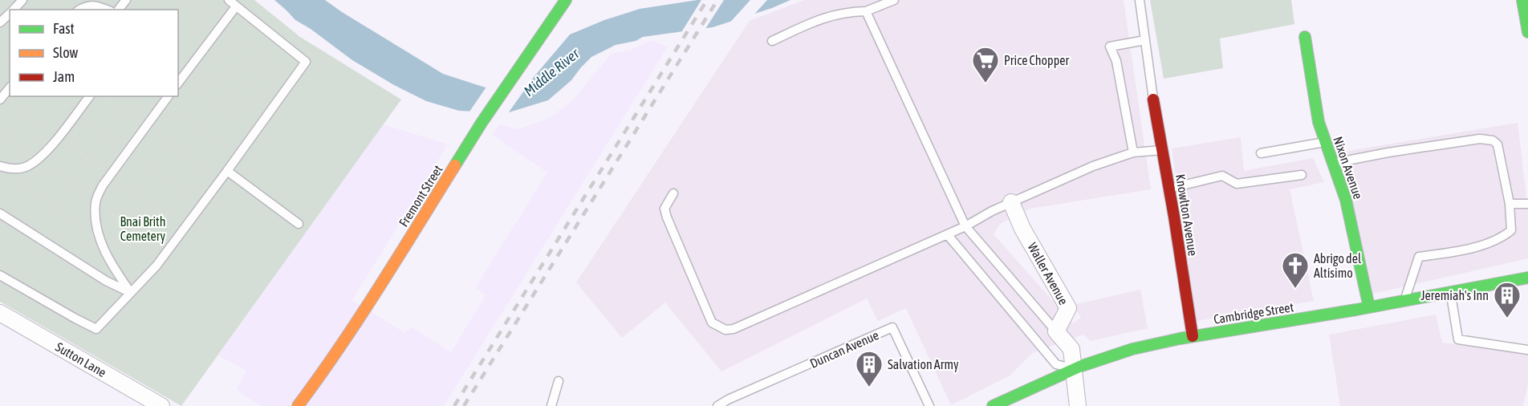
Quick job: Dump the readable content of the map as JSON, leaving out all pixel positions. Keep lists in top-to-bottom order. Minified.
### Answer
{"streets":{"street":["Nixon Avenue","Fremont Street","Knowlton Avenue","Waller Avenue","Cambridge Street","Sutton Lane"],"lane":["Duncan Avenue"]},"crossings":[["Nixon Avenue","Cambridge Street"],["Knowlton Avenue","Cambridge Street"]],"water":["Middle River"],"parks":["Bnai Brith Cemetery"],"places":{"supermarket":["Price Chopper"],"church":["Abrigo del Altísimo"],"building":["Jeremiah's Inn","Salvation Army"]},"legend":["Fast","Slow","Jam"]}
